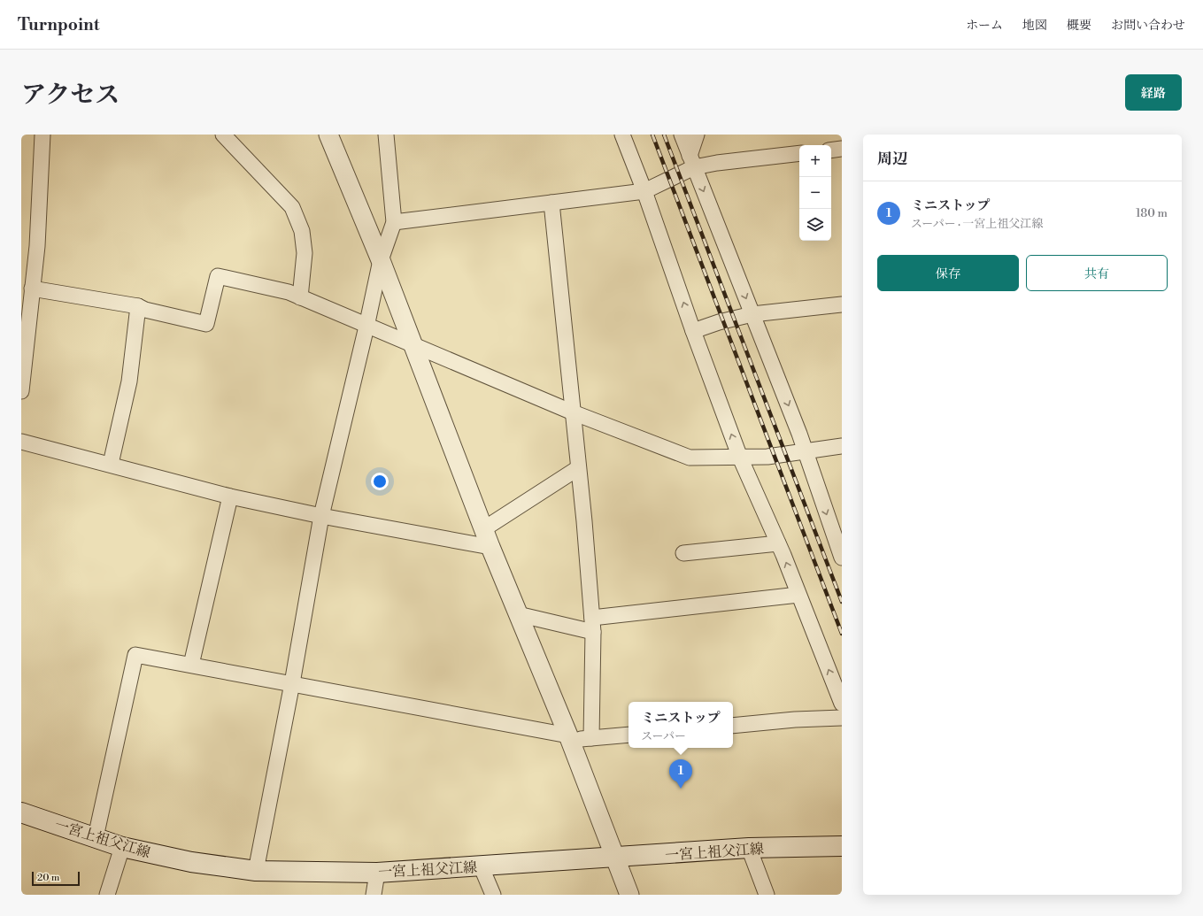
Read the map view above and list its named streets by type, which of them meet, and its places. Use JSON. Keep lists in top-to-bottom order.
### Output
{
  "streets": {
    "main road": ["一宮上祖父江線"]
  },
  "scale_bar": "20 m",
  "page": {
    "header": "Turnpoint",
    "nav": [
      "ホーム",
      "地図",
      "概要",
      "お問い合わせ"
    ],
    "title": "アクセス",
    "buttons": [
      "経路",
      ["保存", "共有"]
    ],
    "heading": "周辺",
    "map_buttons": ["+", "−"],
    "list": [
      {
        "mark": "1",
        "name": "ミニストップ",
        "note": "スーパー · 一宮上祖父江線",
        "value": "180 m"
      }
    ],
    "popup": ["ミニストップ", "スーパー"],
    "pins": "1",
    "scale": "20 m"
  }
}
